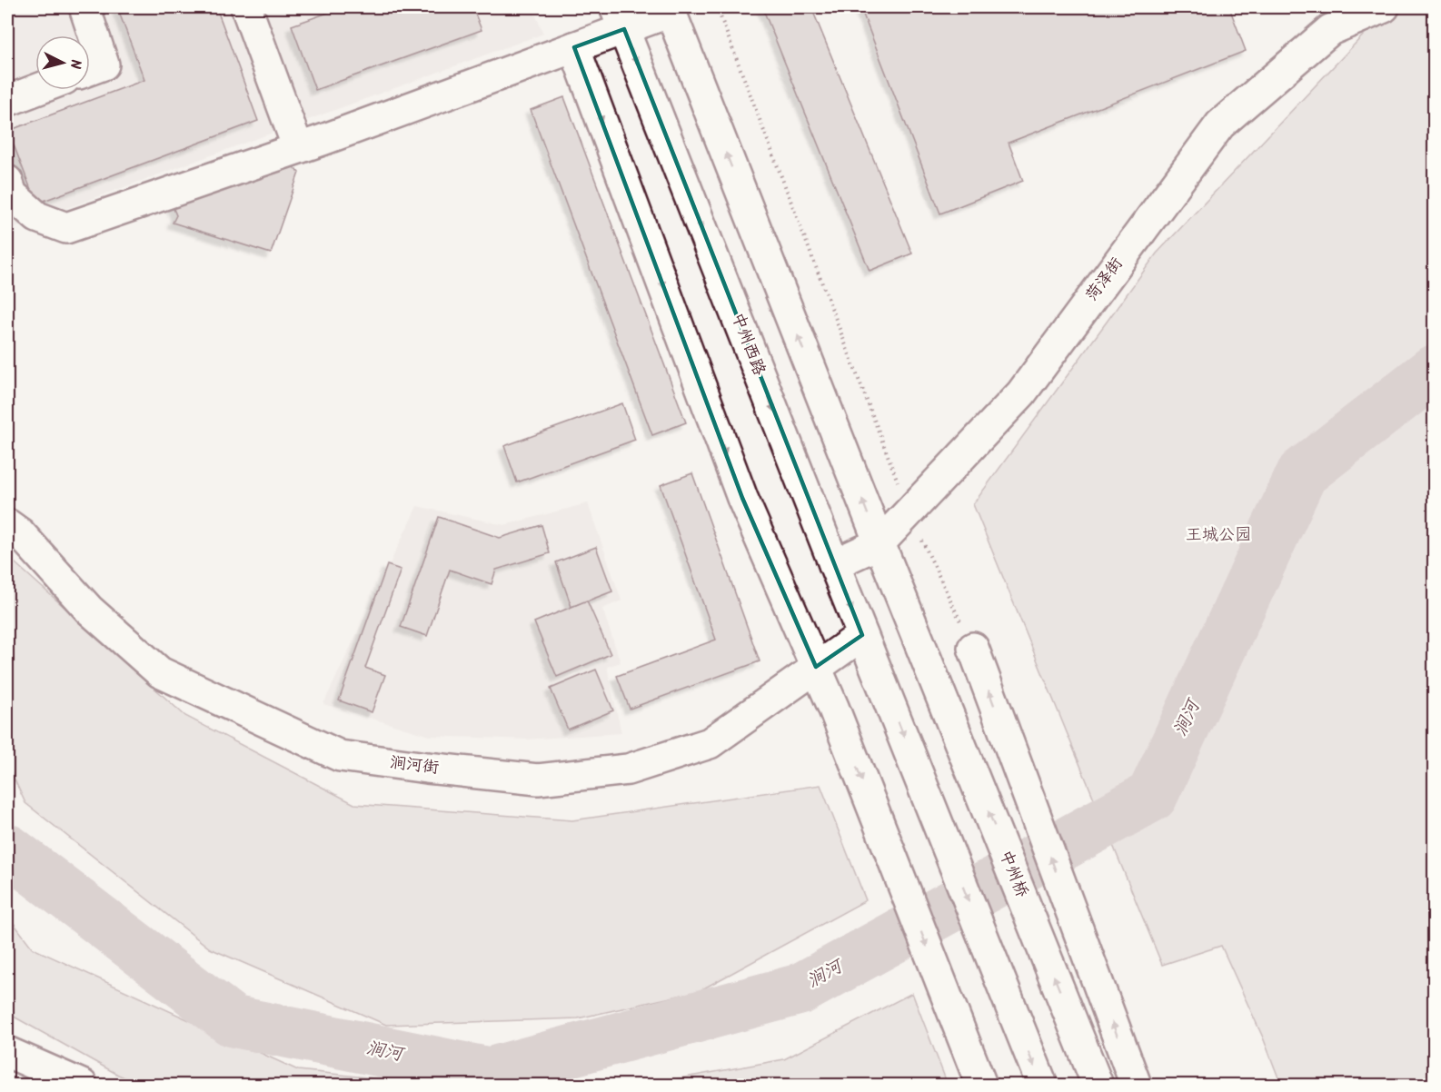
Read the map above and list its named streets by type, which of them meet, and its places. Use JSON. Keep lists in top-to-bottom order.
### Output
{
  "streets": {
    "street": [
      "菏泽街",
      "中州西路",
      "涧河街",
      "中州桥"
    ]
  },
  "crossings": [
    ["菏泽街", "中州西路"],
    ["菏泽街", "中州桥"],
    ["中州西路", "涧河街"]
  ],
  "water": ["涧河"],
  "parks": ["王城公园"],
  "north": "right"
}
